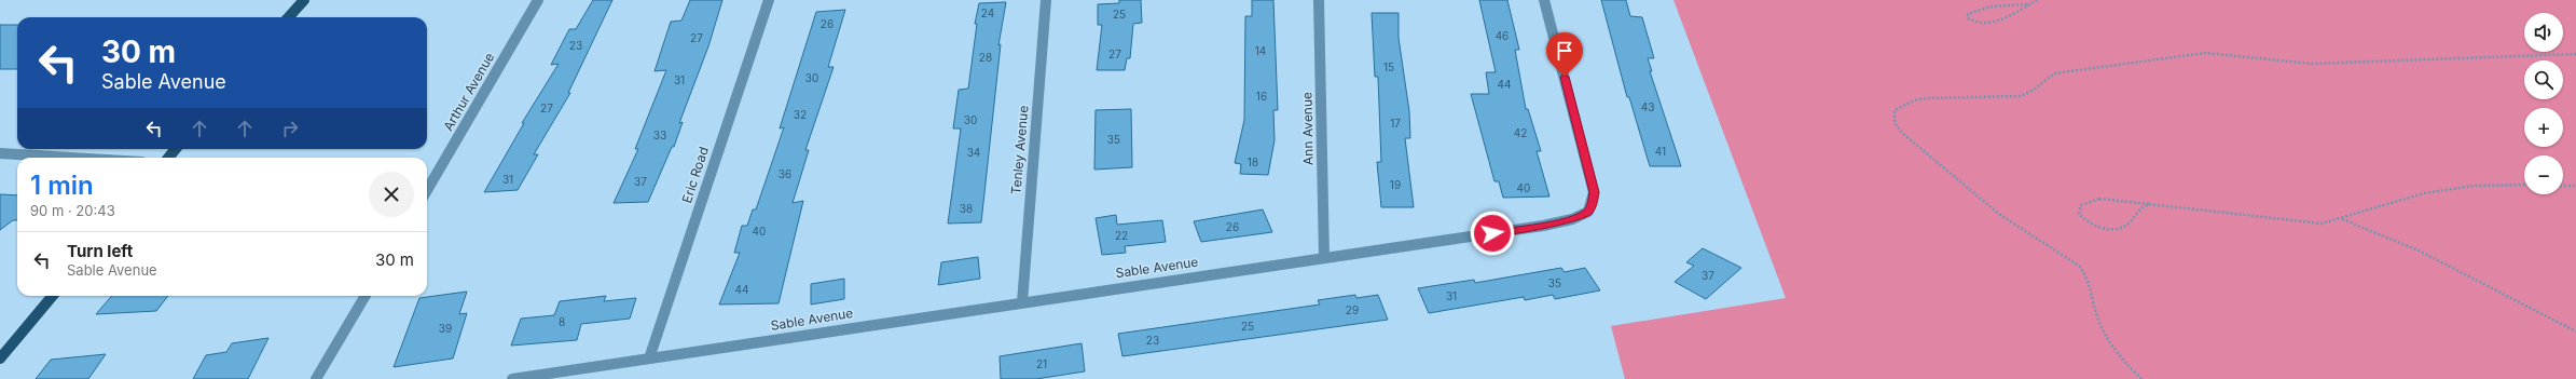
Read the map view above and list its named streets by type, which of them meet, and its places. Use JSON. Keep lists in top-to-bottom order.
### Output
{
  "streets": {
    "street": [
      "Arthur Avenue",
      "Ann Avenue",
      "Tenley Avenue",
      "Eric Road",
      "Sable Avenue"
    ]
  },
  "crossings": [
    ["Ann Avenue", "Sable Avenue"],
    ["Tenley Avenue", "Sable Avenue"],
    ["Eric Road", "Sable Avenue"]
  ],
  "house_numbers": [
    "24",
    "25",
    "26",
    "46",
    "27",
    "23",
    "14",
    "27",
    "28",
    "15",
    "30",
    "31",
    "44",
    "16",
    "43",
    "27",
    "32",
    "30",
    "17",
    "42",
    "33",
    "35",
    "41",
    "34",
    "18",
    "36",
    "31",
    "37",
    "19",
    "40",
    "38",
    "26",
    "40",
    "22",
    "37",
    "35",
    "44",
    "31",
    "29",
    "8",
    "25",
    "39",
    "23",
    "21"
  ],
  "page": {
    "map_buttons": ["+", "−"],
    "turn": ["30 m", "Sable Avenue"],
    "heading": ["1 min", "90 m · 20:43"],
    "list": [
      {
        "name": "Turn left",
        "note": "Sable Avenue",
        "value": "30 m"
      }
    ]
  }
}
